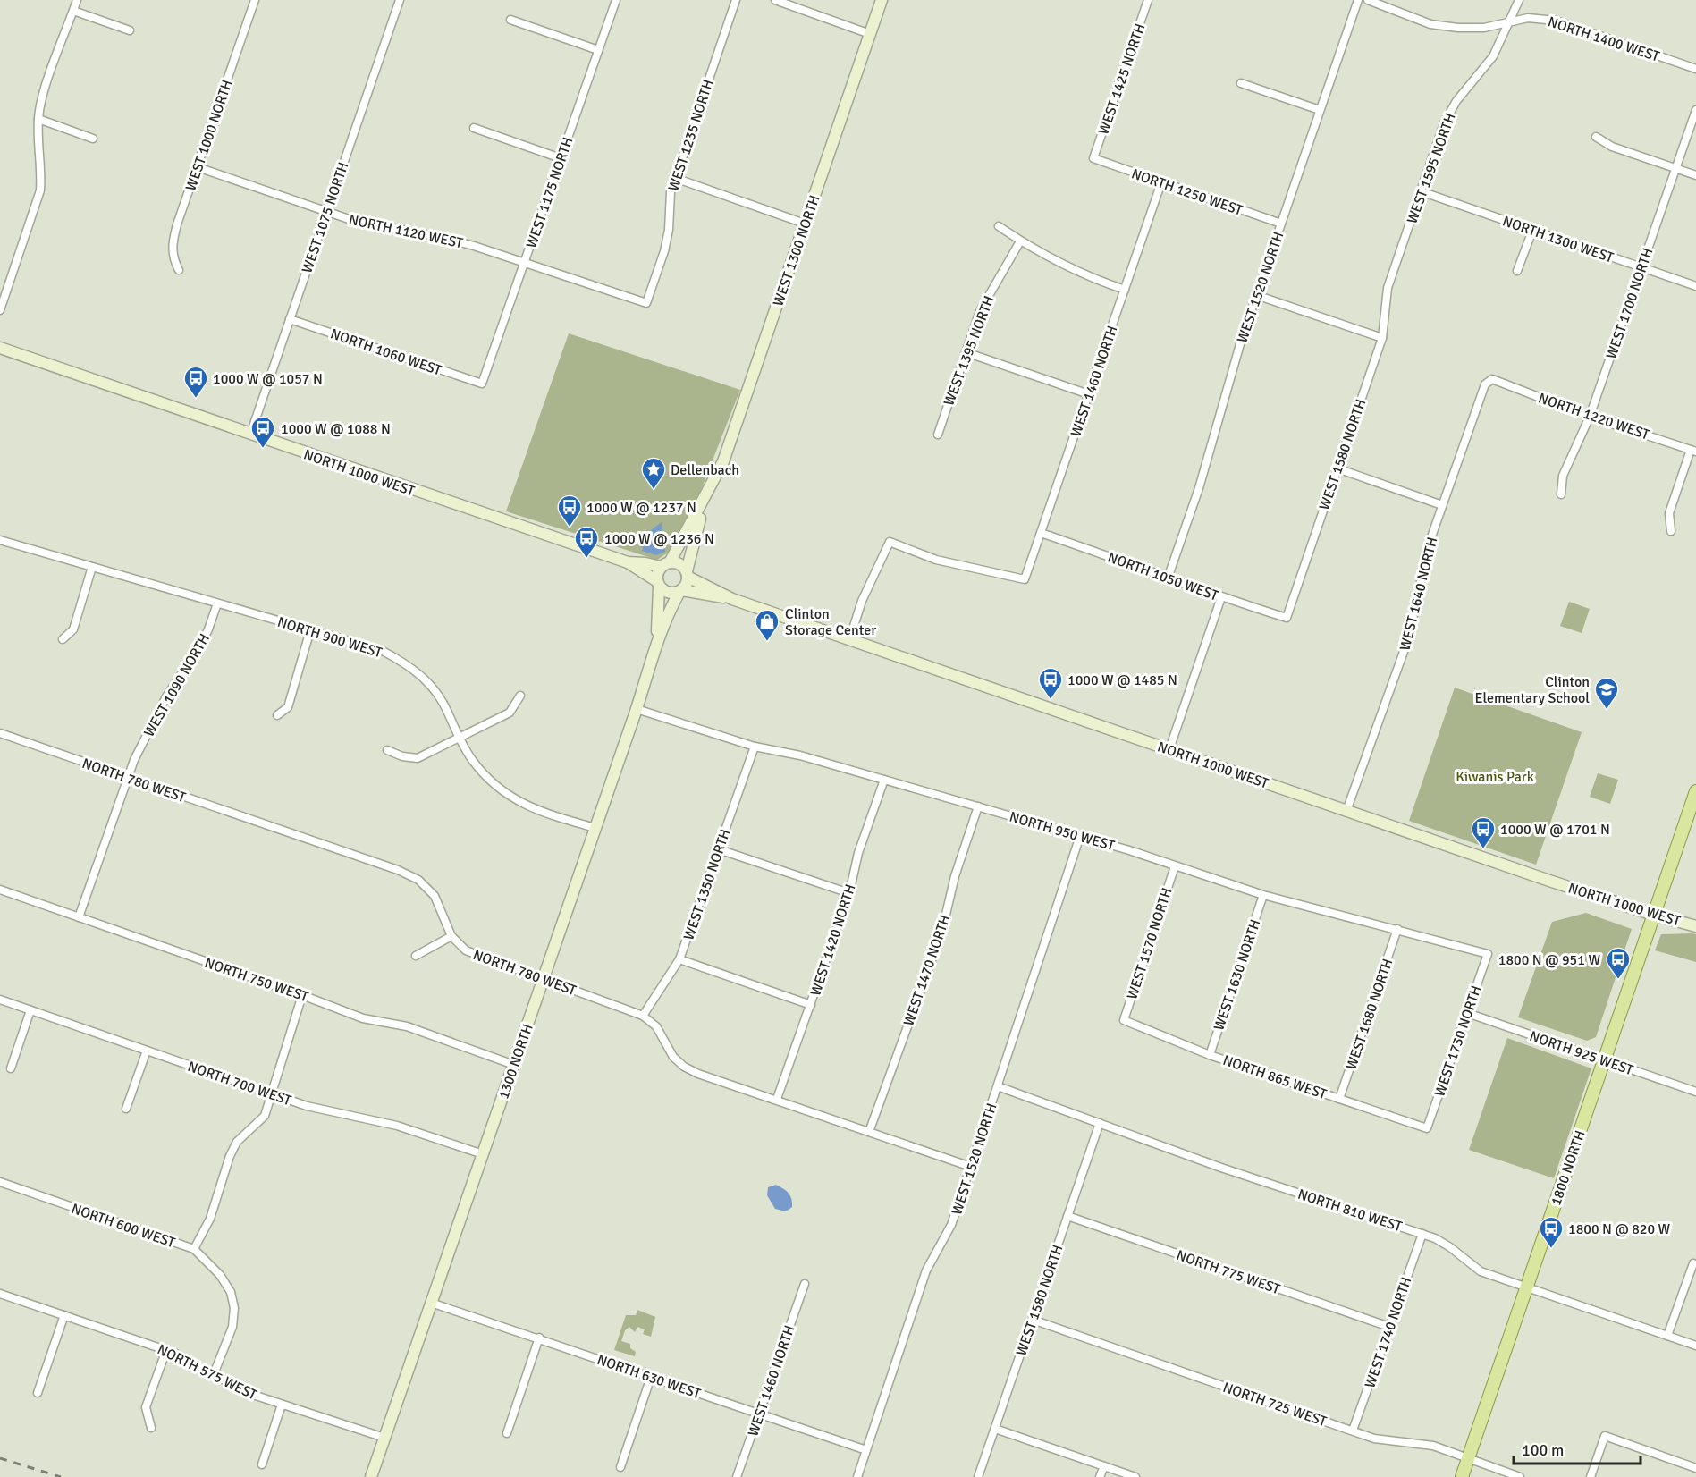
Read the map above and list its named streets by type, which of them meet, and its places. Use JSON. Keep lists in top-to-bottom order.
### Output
{
  "streets": {
    "main road": ["1800 NORTH"],
    "street": [
      "NORTH 1400 WEST",
      "WEST 1425 NORTH",
      "WEST 1000 NORTH",
      "WEST 1235 NORTH",
      "WEST 1595 NORTH",
      "NORTH 1250 WEST",
      "WEST 1175 NORTH",
      "WEST 1075 NORTH",
      "NORTH 1120 WEST",
      "NORTH 1300 WEST",
      "WEST 1300 NORTH",
      "WEST 1520 NORTH",
      "WEST 1700 NORTH",
      "WEST 1395 NORTH",
      "NORTH 1060 WEST",
      "WEST 1460 NORTH",
      "NORTH 1220 WEST",
      "WEST 1580 NORTH",
      "NORTH 1000 WEST",
      "NORTH 1050 WEST",
      "WEST 1640 NORTH",
      "NORTH 900 WEST",
      "WEST 1090 NORTH",
      "NORTH 780 WEST",
      "NORTH 950 WEST",
      "WEST 1350 NORTH",
      "WEST 1420 NORTH",
      "WEST 1570 NORTH",
      "WEST 1470 NORTH",
      "WEST 1630 NORTH",
      "NORTH 750 WEST",
      "WEST 1680 NORTH",
      "WEST 1730 NORTH",
      "NORTH 925 WEST",
      "1300 NORTH",
      "NORTH 865 WEST",
      "NORTH 700 WEST",
      "NORTH 810 WEST",
      "NORTH 600 WEST",
      "NORTH 775 WEST",
      "WEST 1740 NORTH",
      "NORTH 575 WEST",
      "NORTH 630 WEST",
      "NORTH 725 WEST"
    ]
  },
  "crossings": [
    ["NORTH 1400 WEST", "WEST 1595 NORTH"],
    ["WEST 1425 NORTH", "NORTH 1250 WEST"],
    ["WEST 1000 NORTH", "NORTH 1120 WEST"],
    ["WEST 1235 NORTH", "NORTH 1120 WEST"],
    ["WEST 1595 NORTH", "NORTH 1300 WEST"],
    ["WEST 1595 NORTH", "WEST 1580 NORTH"],
    ["NORTH 1250 WEST", "WEST 1520 NORTH"],
    ["NORTH 1250 WEST", "WEST 1460 NORTH"],
    ["WEST 1175 NORTH", "NORTH 1120 WEST"],
    ["WEST 1175 NORTH", "NORTH 1060 WEST"],
    ["WEST 1075 NORTH", "NORTH 1120 WEST"],
    ["WEST 1075 NORTH", "NORTH 1060 WEST"],
    ["WEST 1075 NORTH", "NORTH 1000 WEST"],
    ["NORTH 1300 WEST", "WEST 1700 NORTH"],
    ["WEST 1300 NORTH", "NORTH 1000 WEST"],
    ["WEST 1300 NORTH", "1300 NORTH"],
    ["WEST 1520 NORTH", "NORTH 1050 WEST"],
    ["WEST 1520 NORTH", "NORTH 780 WEST"],
    ["WEST 1520 NORTH", "NORTH 950 WEST"],
    ["WEST 1520 NORTH", "NORTH 810 WEST"],
    ["WEST 1520 NORTH", "NORTH 630 WEST"],
    ["WEST 1700 NORTH", "NORTH 1220 WEST"],
    ["WEST 1460 NORTH", "NORTH 1000 WEST"],
    ["WEST 1460 NORTH", "NORTH 1050 WEST"],
    ["WEST 1460 NORTH", "NORTH 630 WEST"],
    ["NORTH 1220 WEST", "WEST 1640 NORTH"],
    ["WEST 1580 NORTH", "NORTH 1050 WEST"],
    ["WEST 1580 NORTH", "NORTH 810 WEST"],
    ["WEST 1580 NORTH", "NORTH 775 WEST"],
    ["WEST 1580 NORTH", "NORTH 725 WEST"],
    ["NORTH 1000 WEST", "WEST 1640 NORTH"],
    ["NORTH 1000 WEST", "1300 NORTH"],
    ["NORTH 1000 WEST", "1800 NORTH"],
    ["NORTH 900 WEST", "WEST 1090 NORTH"],
    ["NORTH 900 WEST", "1300 NORTH"],
    ["WEST 1090 NORTH", "NORTH 780 WEST"],
    ["WEST 1090 NORTH", "NORTH 750 WEST"],
    ["NORTH 780 WEST", "WEST 1350 NORTH"],
    ["NORTH 780 WEST", "WEST 1420 NORTH"],
    ["NORTH 780 WEST", "WEST 1470 NORTH"],
    ["NORTH 780 WEST", "1300 NORTH"],
    ["NORTH 950 WEST", "WEST 1350 NORTH"],
    ["NORTH 950 WEST", "WEST 1420 NORTH"],
    ["NORTH 950 WEST", "WEST 1570 NORTH"],
    ["NORTH 950 WEST", "WEST 1470 NORTH"],
    ["NORTH 950 WEST", "WEST 1630 NORTH"],
    ["NORTH 950 WEST", "WEST 1680 NORTH"],
    ["NORTH 950 WEST", "WEST 1730 NORTH"],
    ["NORTH 950 WEST", "1300 NORTH"],
    ["WEST 1570 NORTH", "NORTH 865 WEST"],
    ["WEST 1630 NORTH", "NORTH 865 WEST"],
    ["NORTH 750 WEST", "1300 NORTH"],
    ["WEST 1680 NORTH", "NORTH 865 WEST"],
    ["WEST 1730 NORTH", "NORTH 925 WEST"],
    ["WEST 1730 NORTH", "NORTH 865 WEST"],
    ["NORTH 925 WEST", "1800 NORTH"],
    ["1300 NORTH", "NORTH 700 WEST"],
    ["1300 NORTH", "NORTH 575 WEST"],
    ["1300 NORTH", "NORTH 630 WEST"],
    ["1800 NORTH", "NORTH 810 WEST"],
    ["1800 NORTH", "NORTH 725 WEST"],
    ["NORTH 810 WEST", "WEST 1740 NORTH"],
    ["NORTH 600 WEST", "NORTH 575 WEST"],
    ["NORTH 775 WEST", "WEST 1740 NORTH"],
    ["WEST 1740 NORTH", "NORTH 725 WEST"]
  ],
  "parks": ["Kiwanis Park"],
  "places": {
    "bus stop": [
      "1000 W @ 1057 N",
      "1000 W @ 1088 N",
      "1000 W @ 1237 N",
      "1000 W @ 1236 N",
      "1000 W @ 1485 N",
      "1000 W @ 1701 N",
      "1800 N @ 951 W",
      "1800 N @ 820 W"
    ],
    "place": ["Dellenbach"],
    "shop": ["Clinton Storage Center"],
    "school or university": ["Clinton Elementary School"]
  },
  "scale_bar": "100 m"
}
